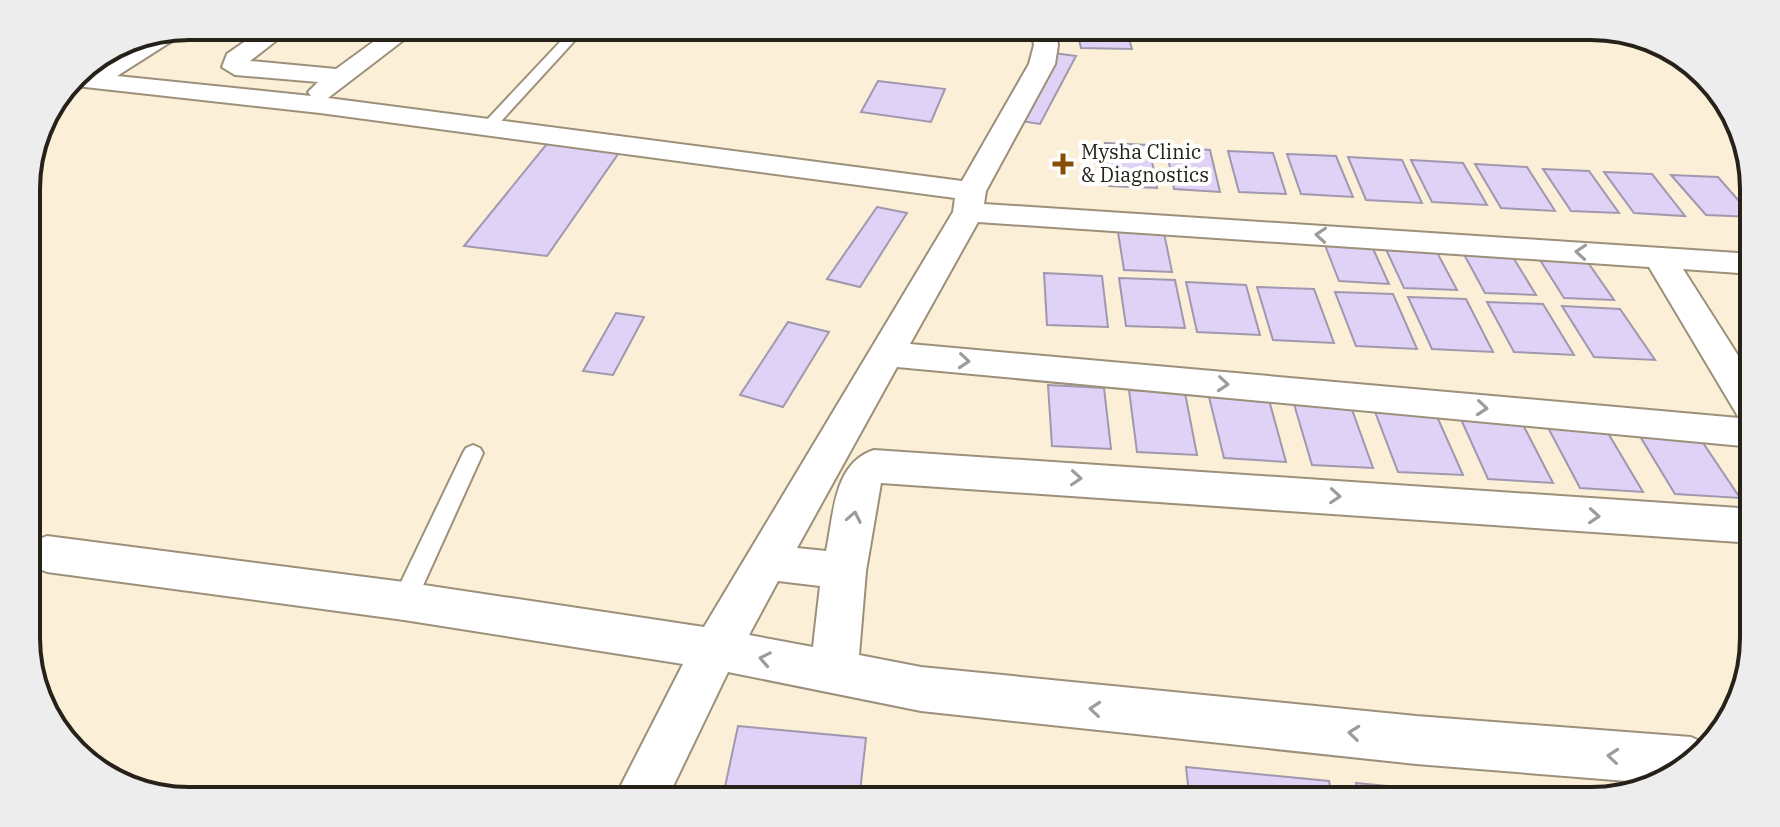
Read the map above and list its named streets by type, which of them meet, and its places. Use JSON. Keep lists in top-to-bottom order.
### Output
{
  "places": {
    "health": ["Mysha Clinic & Diagnostics"]
  }
}
